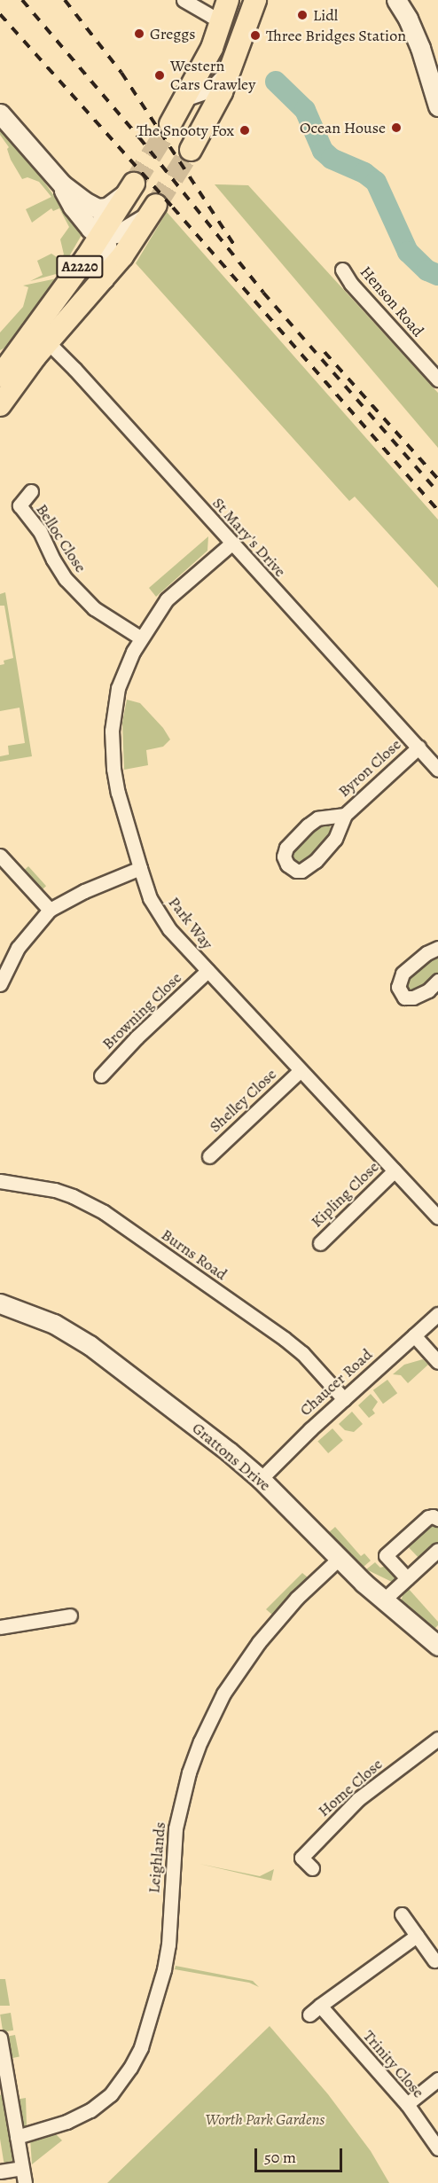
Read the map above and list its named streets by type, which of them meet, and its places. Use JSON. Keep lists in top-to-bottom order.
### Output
{
  "streets": {
    "main road": ["A2220"],
    "street": [
      "Henson Road",
      "St Mary's Drive",
      "Belloc Close",
      "Byron Close",
      "Park Way",
      "Browning Close",
      "Shelley Close",
      "Kipling Close",
      "Burns Road",
      "Chaucer Road",
      "Grattons Drive",
      "Home Close",
      "Leighlands",
      "Trinity Close"
    ]
  },
  "crossings": [
    ["A2220", "St Mary's Drive"],
    ["St Mary's Drive", "Byron Close"],
    ["St Mary's Drive", "Park Way"],
    ["Belloc Close", "Park Way"],
    ["Park Way", "Browning Close"],
    ["Park Way", "Shelley Close"],
    ["Park Way", "Kipling Close"],
    ["Burns Road", "Chaucer Road"],
    ["Chaucer Road", "Grattons Drive"],
    ["Grattons Drive", "Leighlands"]
  ],
  "parks": ["Worth Park Gardens"],
  "places": [
    "Lidl",
    "Greggs",
    "Three Bridges Station",
    "Western Cars Crawley",
    "Ocean House",
    "The Snooty Fox"
  ],
  "scale_bar": "50 m"
}
